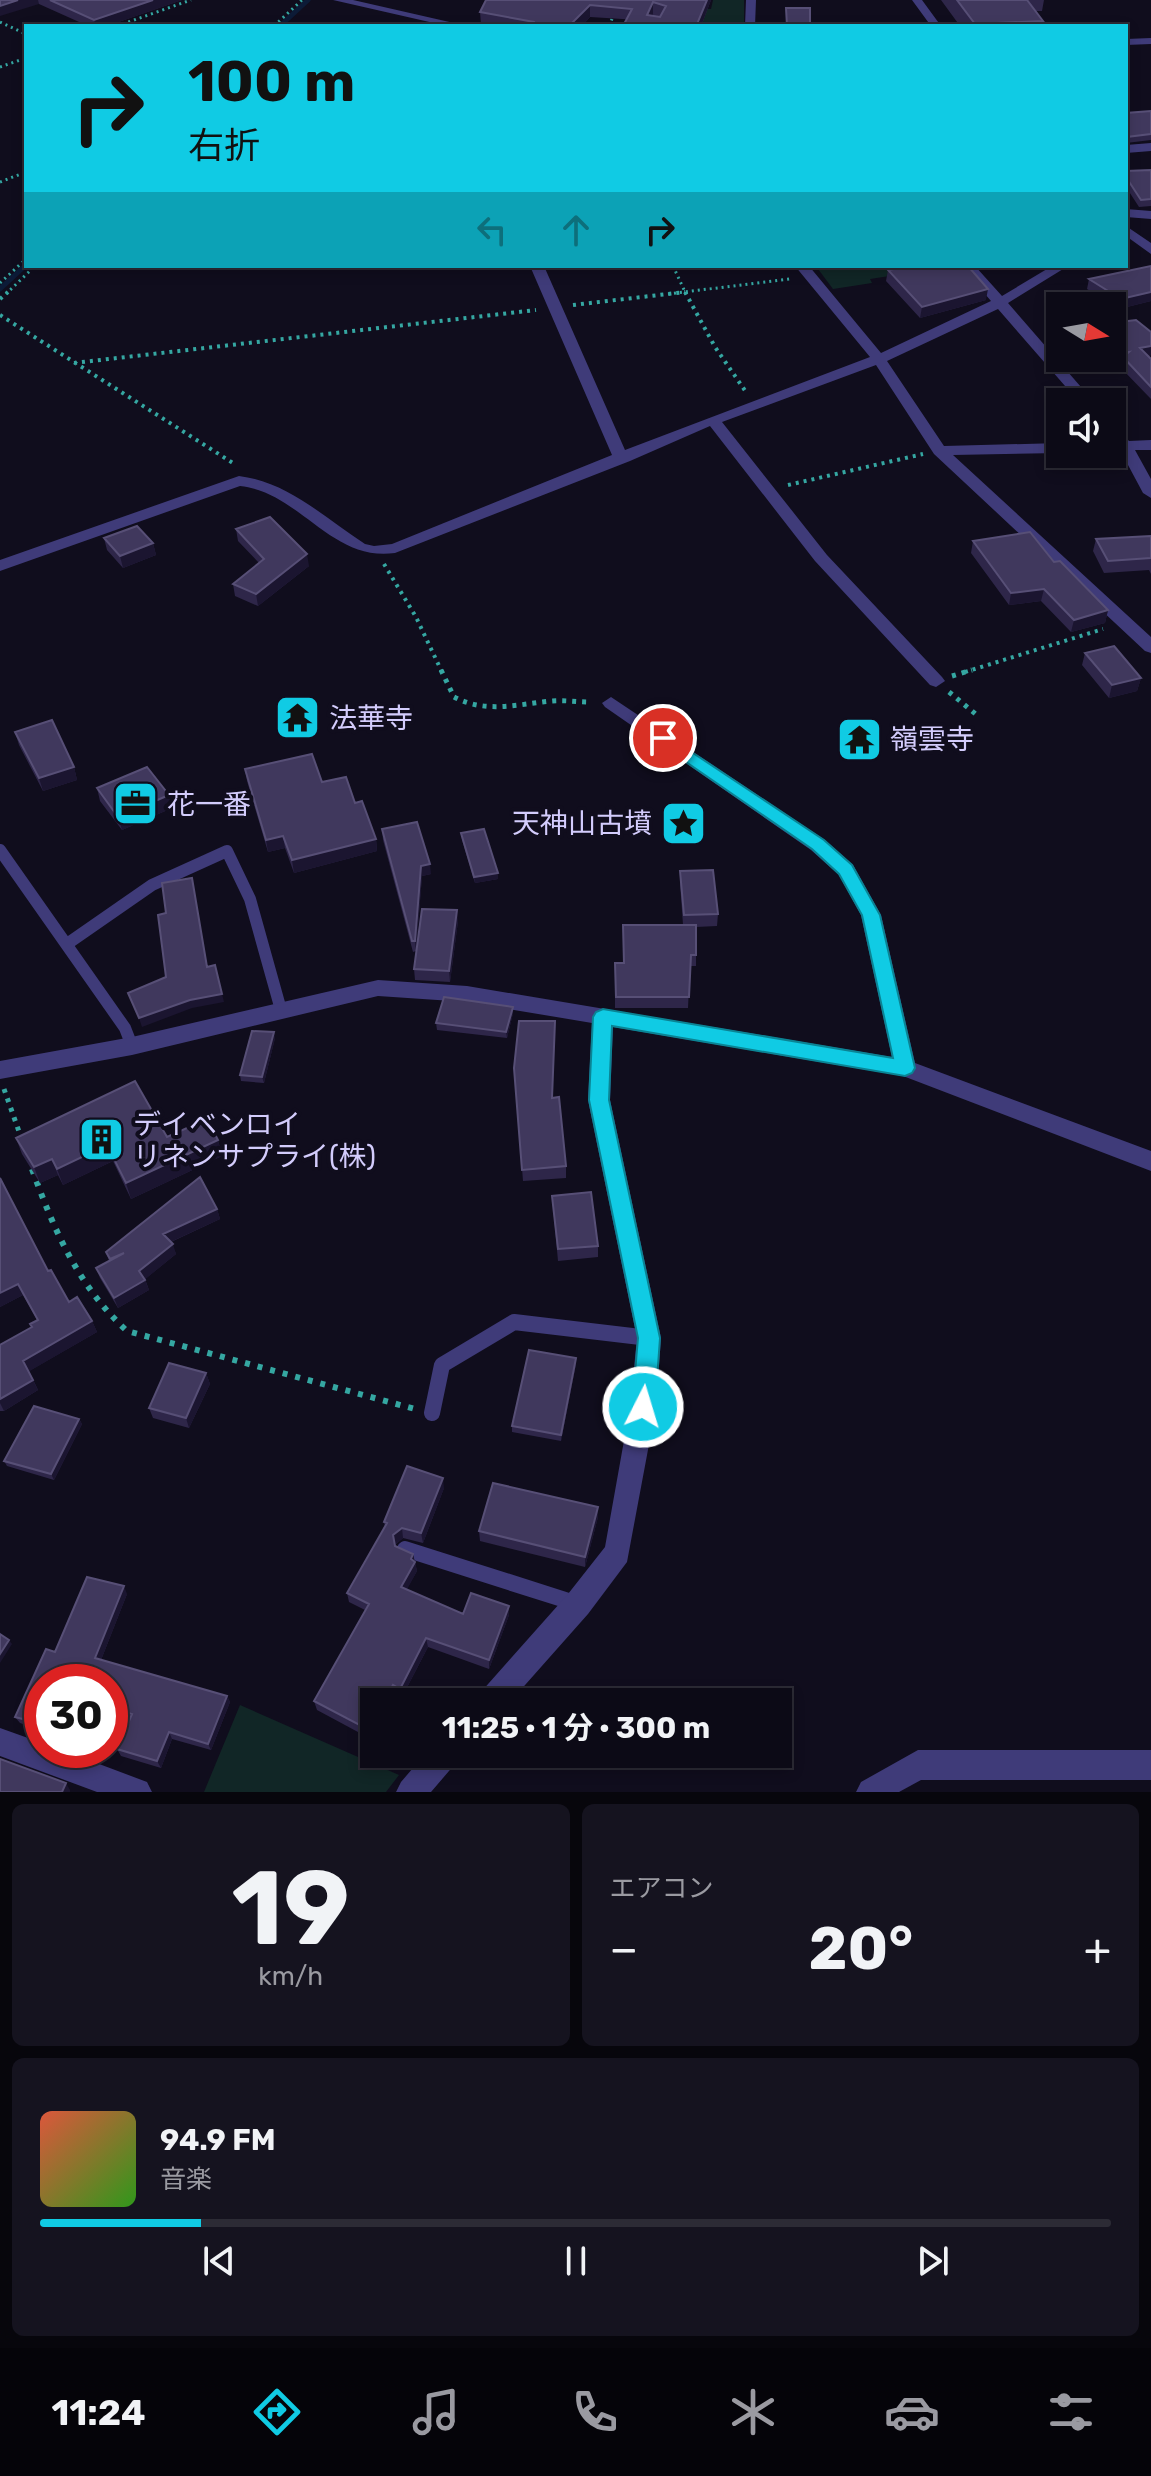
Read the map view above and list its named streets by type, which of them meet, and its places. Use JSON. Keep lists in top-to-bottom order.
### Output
{
  "places": {
    "temple": ["法華寺", "嶺雲寺"],
    "office": ["花一番"],
    "place": ["天神山古墳"],
    "building": ["デイベンロイ リネンサプライ(株)"]
  },
  "north": "right",
  "page": {
    "turn": ["100 m", "右折"],
    "limit": "30",
    "trip": "11:25 · 1 分 · 300 m",
    "tile": [
      ["19", "km/h"],
      "エアコン"
    ],
    "heat": ["−", "20°", "+"],
    "song": ["94.9 FM", "音楽"],
    "tabs": "11:24"
  }
}
